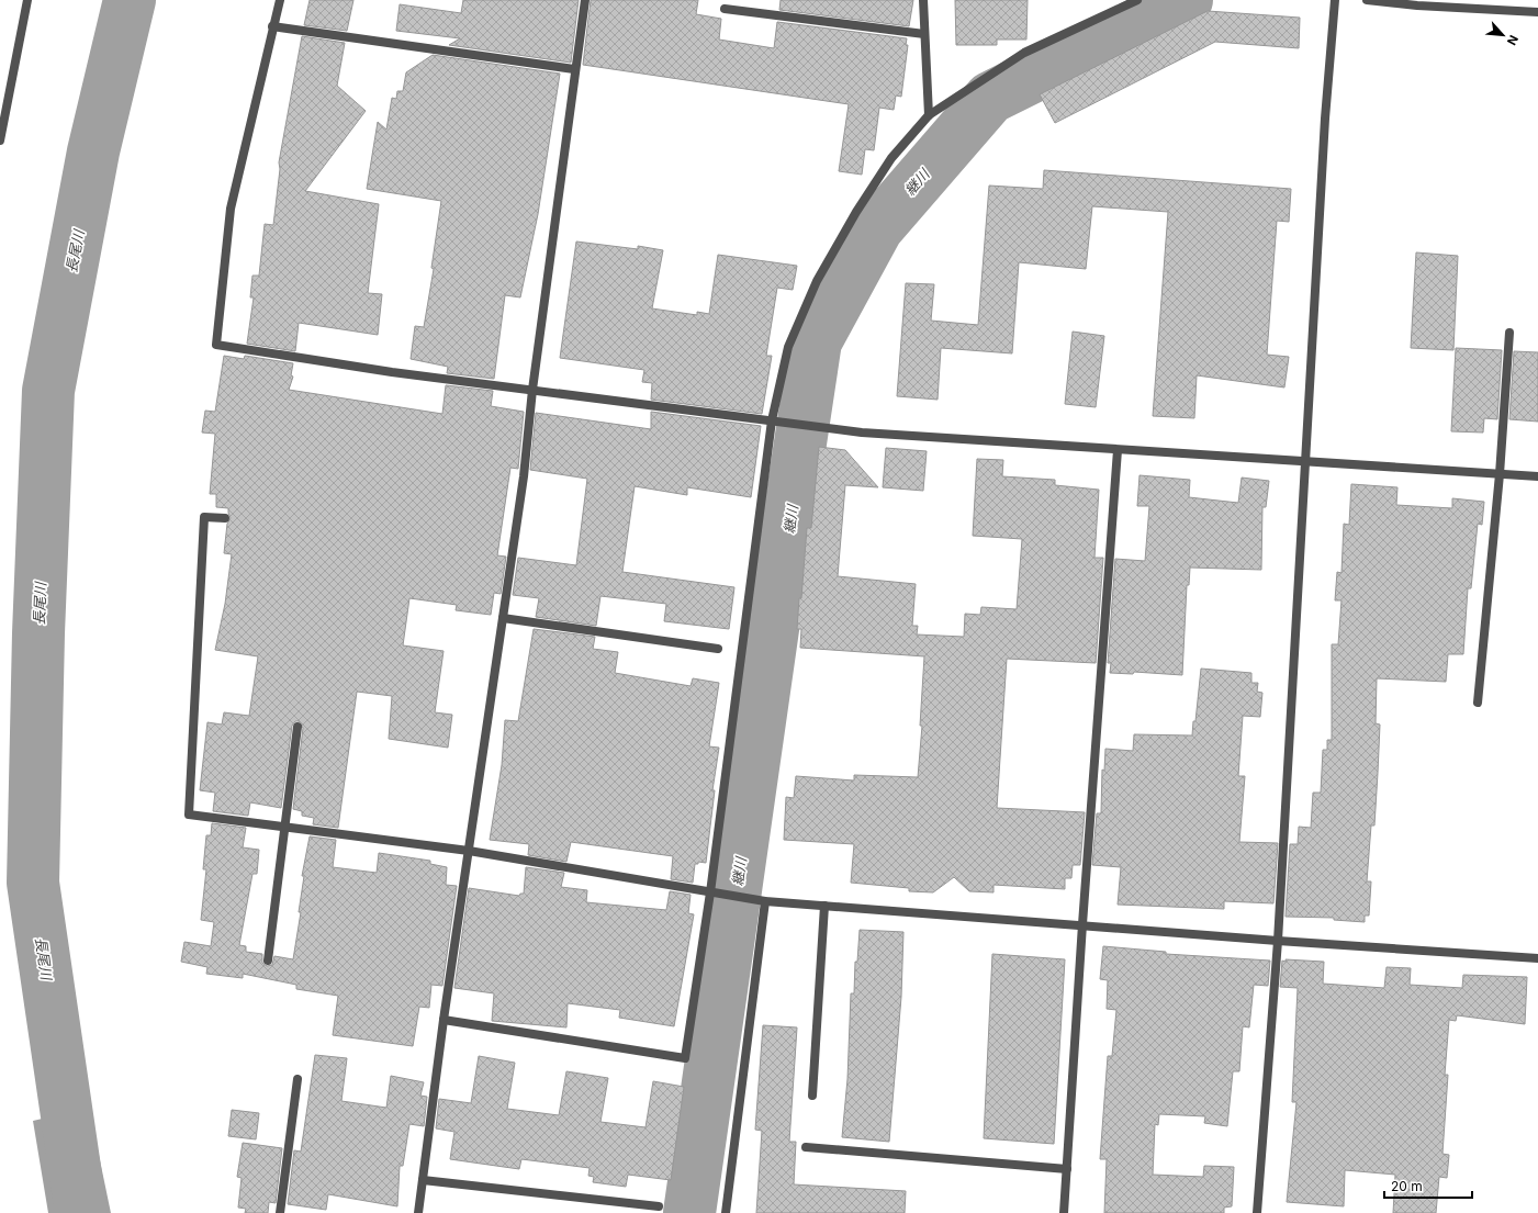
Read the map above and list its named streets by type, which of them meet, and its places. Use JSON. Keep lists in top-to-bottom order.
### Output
{
  "water": ["継川", "長尾川"],
  "scale_bar": "20 m",
  "north": "bottom right"
}
